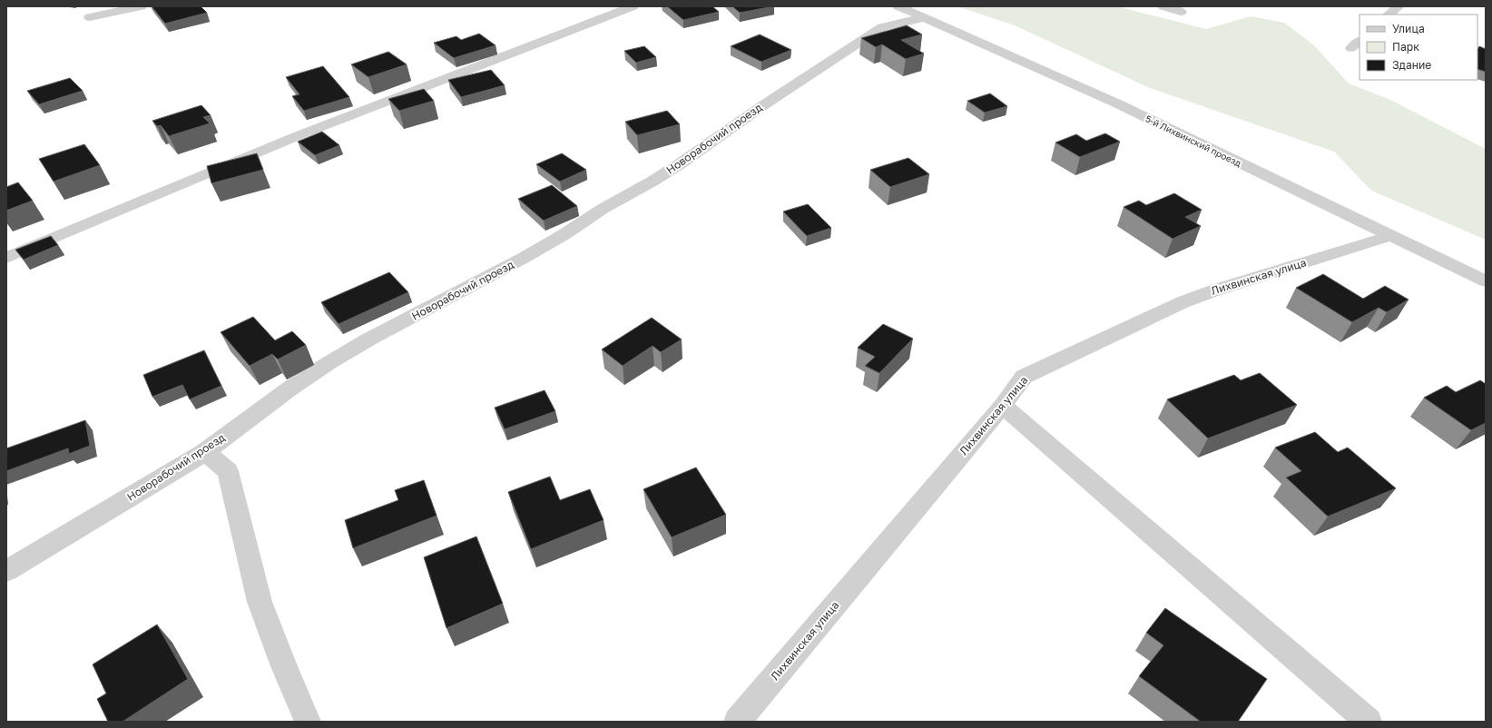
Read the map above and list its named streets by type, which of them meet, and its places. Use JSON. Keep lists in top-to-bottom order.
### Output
{
  "streets": {
    "street": ["Новорабочий проезд", "5-й Лихвинский проезд", "Лихвинская улица"]
  },
  "crossings": [
    ["Новорабочий проезд", "5-й Лихвинский проезд"],
    ["5-й Лихвинский проезд", "Лихвинская улица"]
  ],
  "legend": ["Улица", "Парк", "Здание"]
}
